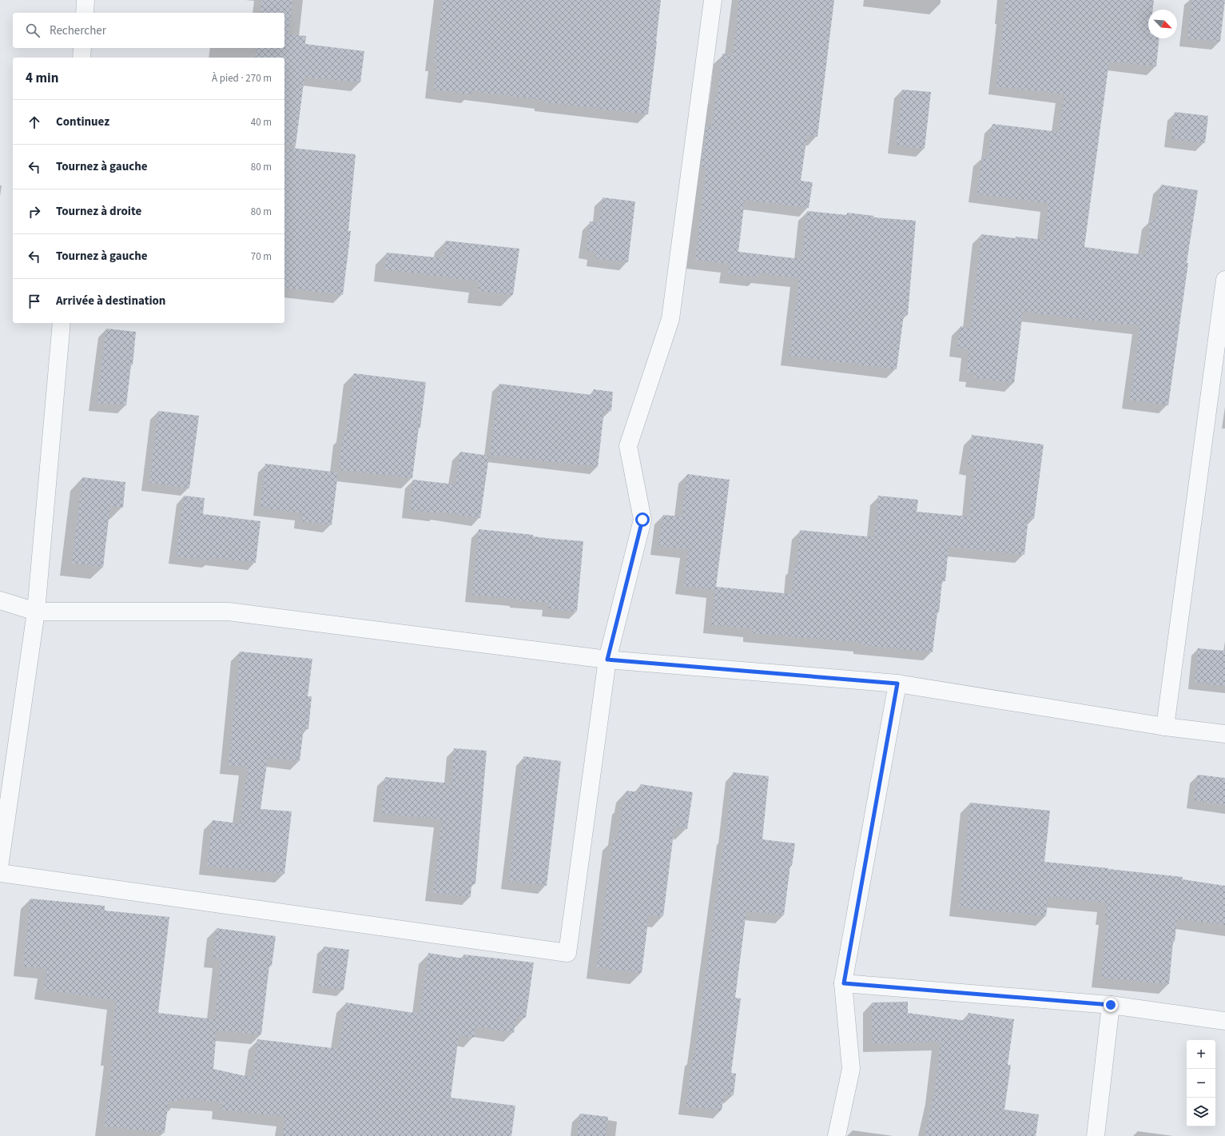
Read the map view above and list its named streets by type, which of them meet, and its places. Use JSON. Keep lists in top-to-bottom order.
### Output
{
  "north": "bottom right",
  "page": {
    "search": "Rechercher",
    "heading": ["4 min", "À pied · 270 m"],
    "list": [
      ["Continuez", "40 m"],
      ["Tournez à gauche", "80 m"],
      ["Tournez à droite", "80 m"],
      ["Tournez à gauche", "70 m"],
      "Arrivée à destination"
    ],
    "map_buttons": ["+", "−"]
  }
}
